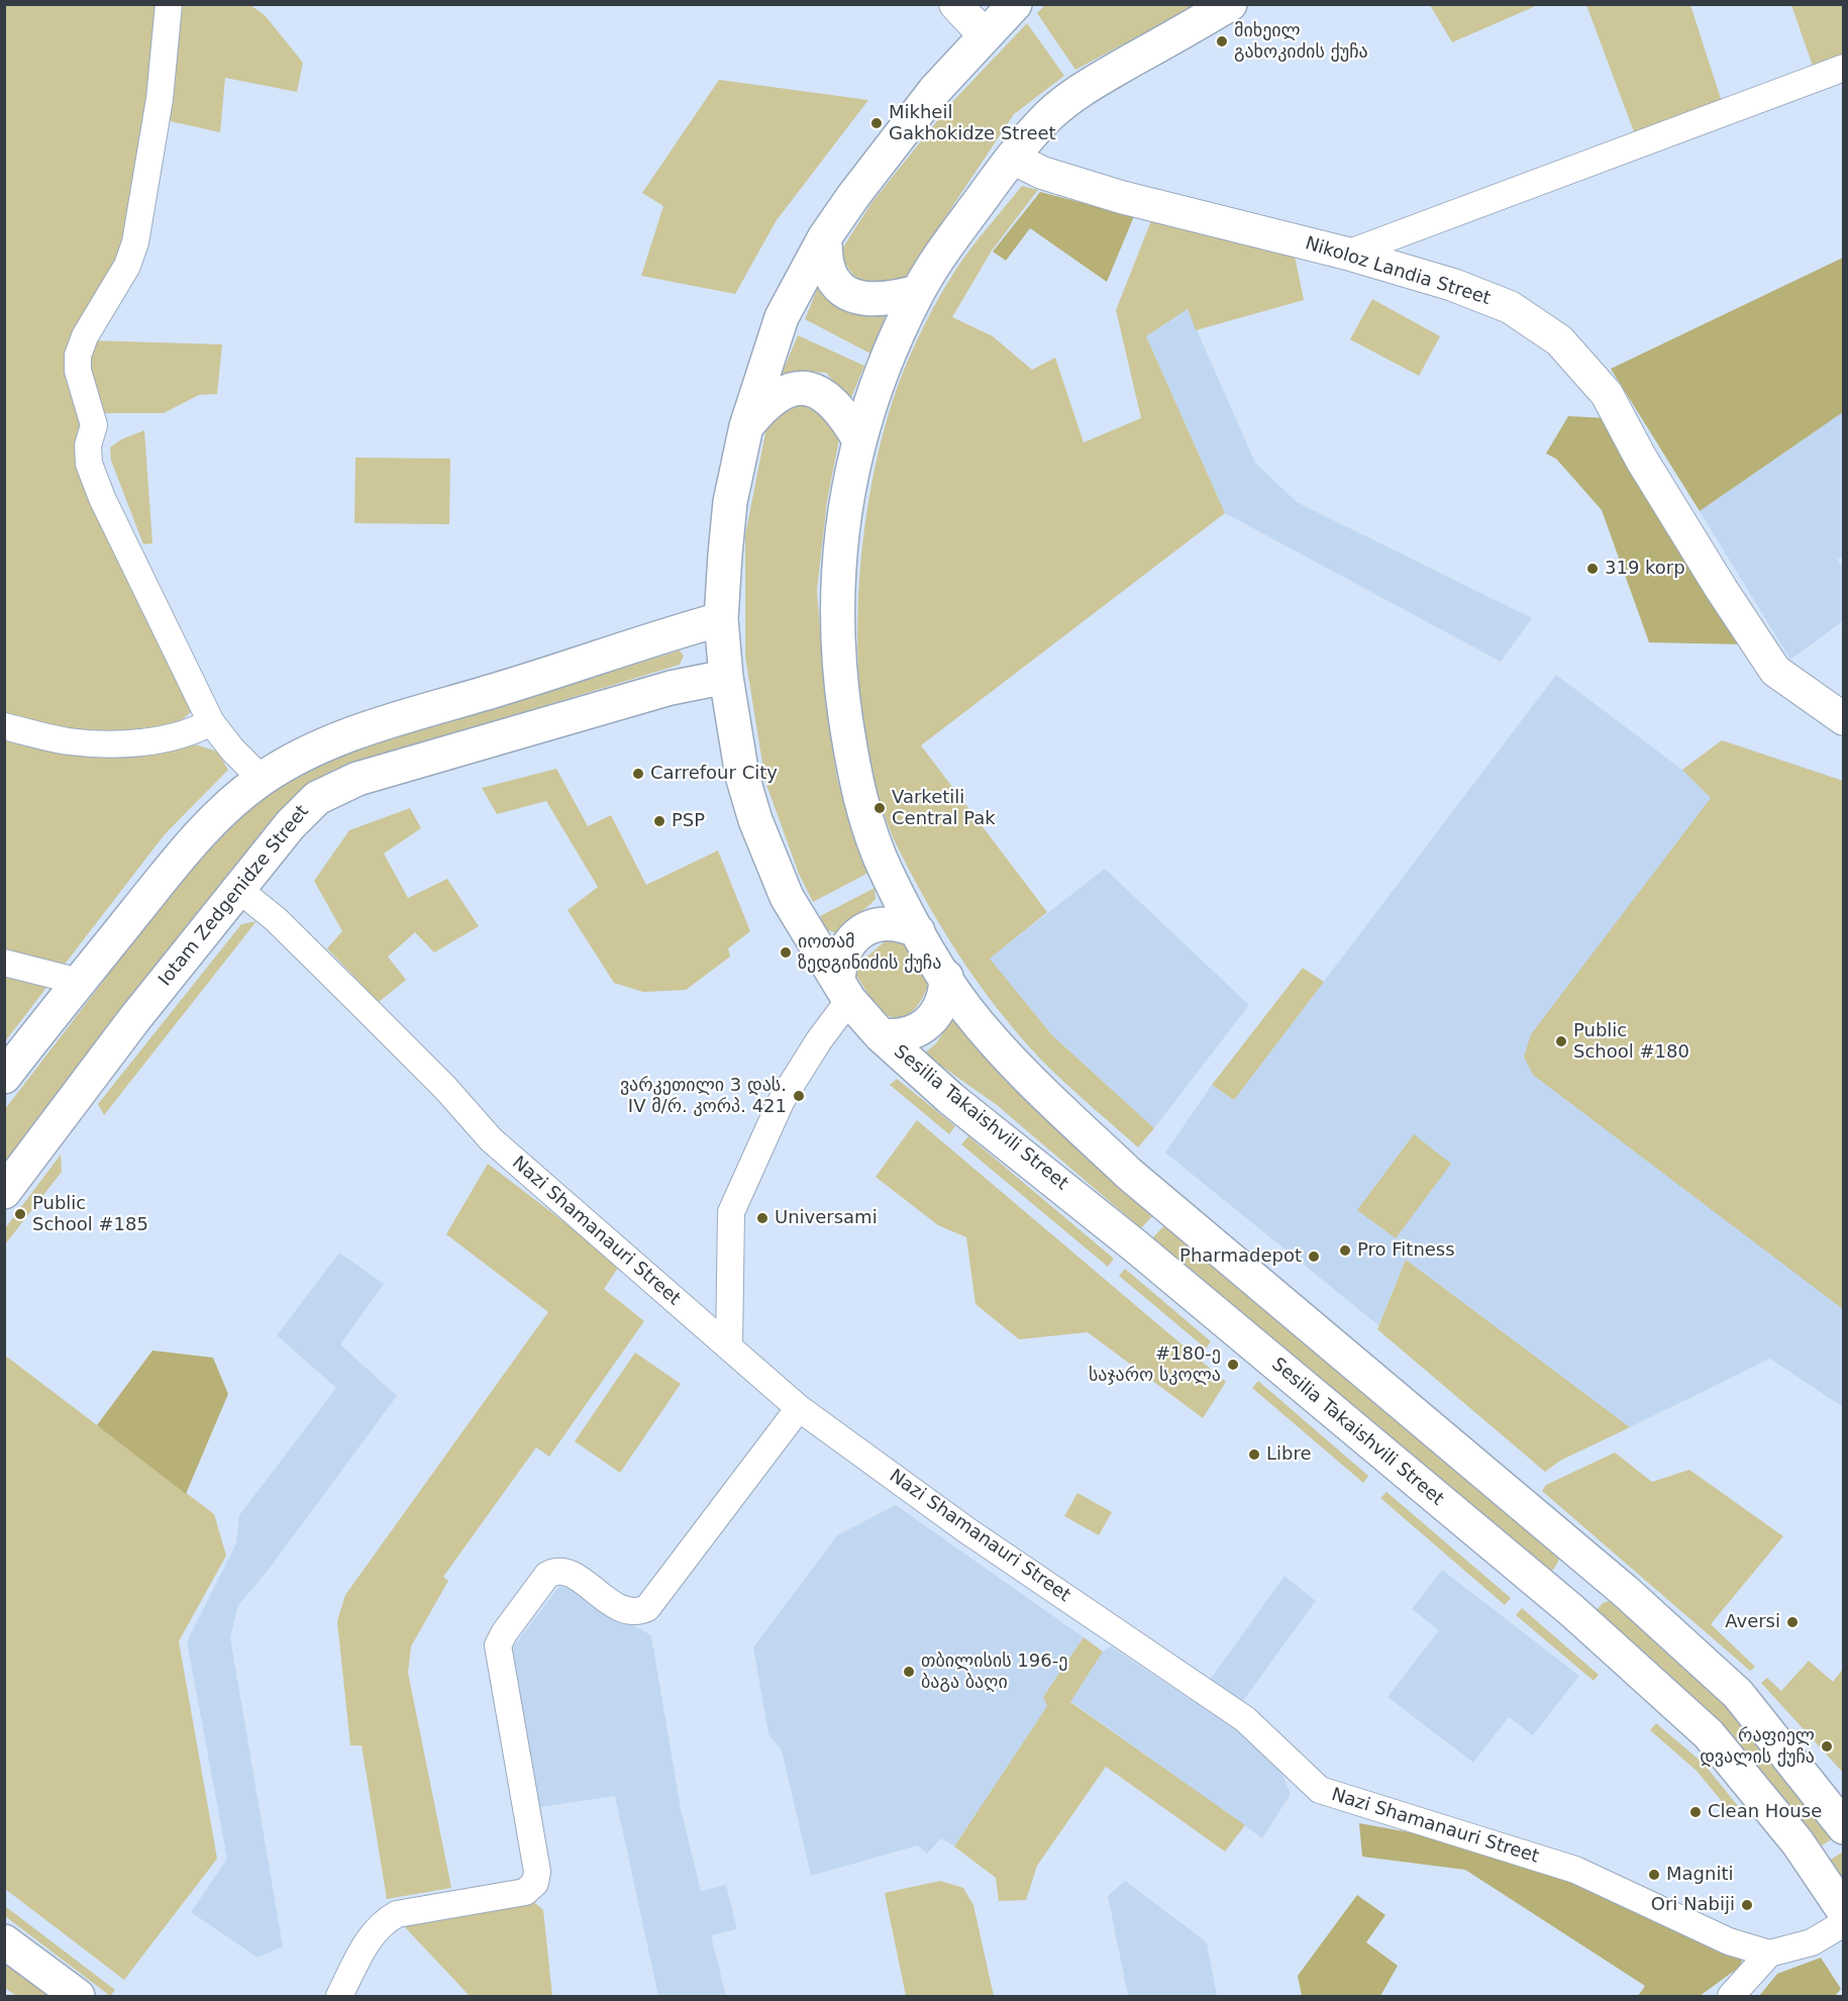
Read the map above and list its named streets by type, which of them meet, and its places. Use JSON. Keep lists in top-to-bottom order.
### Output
{
  "streets": {
    "main road": ["Iotam Zedgenidze Street", "Sesilia Takaishvili Street"],
    "street": ["Nikoloz Landia Street", "Nazi Shamanauri Street"]
  },
  "crossings": [
    ["Iotam Zedgenidze Street", "Sesilia Takaishvili Street"],
    ["Iotam Zedgenidze Street", "Nazi Shamanauri Street"]
  ],
  "places": [
    "მიხეილ გახოკიძის ქუჩა",
    "Mikheil Gakhokidze Street",
    "319 korp",
    "Carrefour City",
    "Varketili Central Pak",
    "PSP",
    "იოთამ ზედგინიძის ქუჩა",
    "Public School #180",
    "ვარკეთილი 3 დას. IV მ/რ. კორპ. 421",
    "Public School #185",
    "Universami",
    "Pro Fitness",
    "Pharmadepot",
    "#180-ე საჯარო სკოლა",
    "Libre",
    "Aversi",
    "თბილისის 196-ე ბაგა ბაღი",
    "რაფიელ დვალის ქუჩა",
    "Clean House",
    "Magniti",
    "Ori Nabiji"
  ]
}
